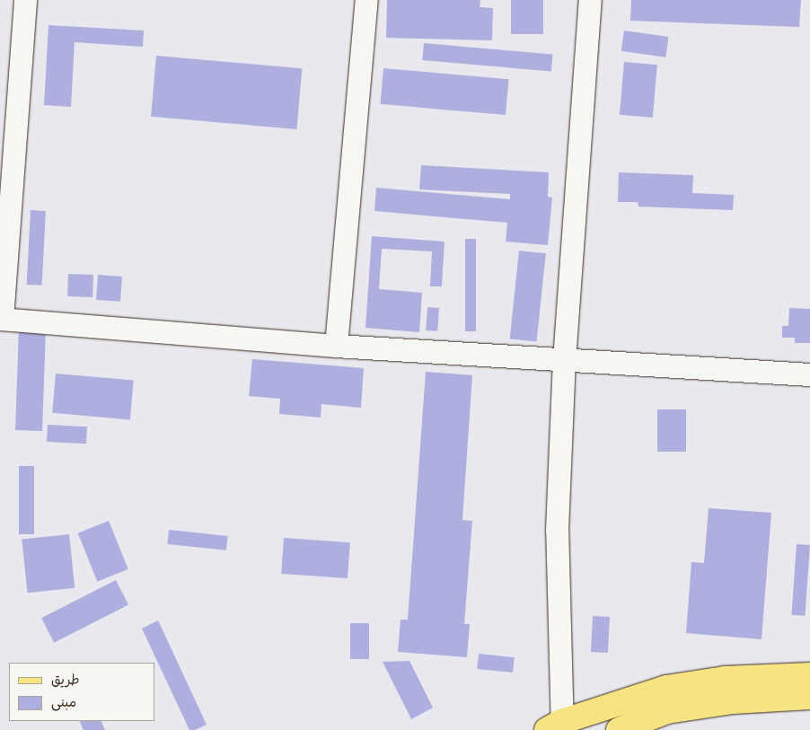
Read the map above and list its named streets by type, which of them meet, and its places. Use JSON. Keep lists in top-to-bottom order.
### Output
{
  "legend": ["طريق", "مبنى"]
}
